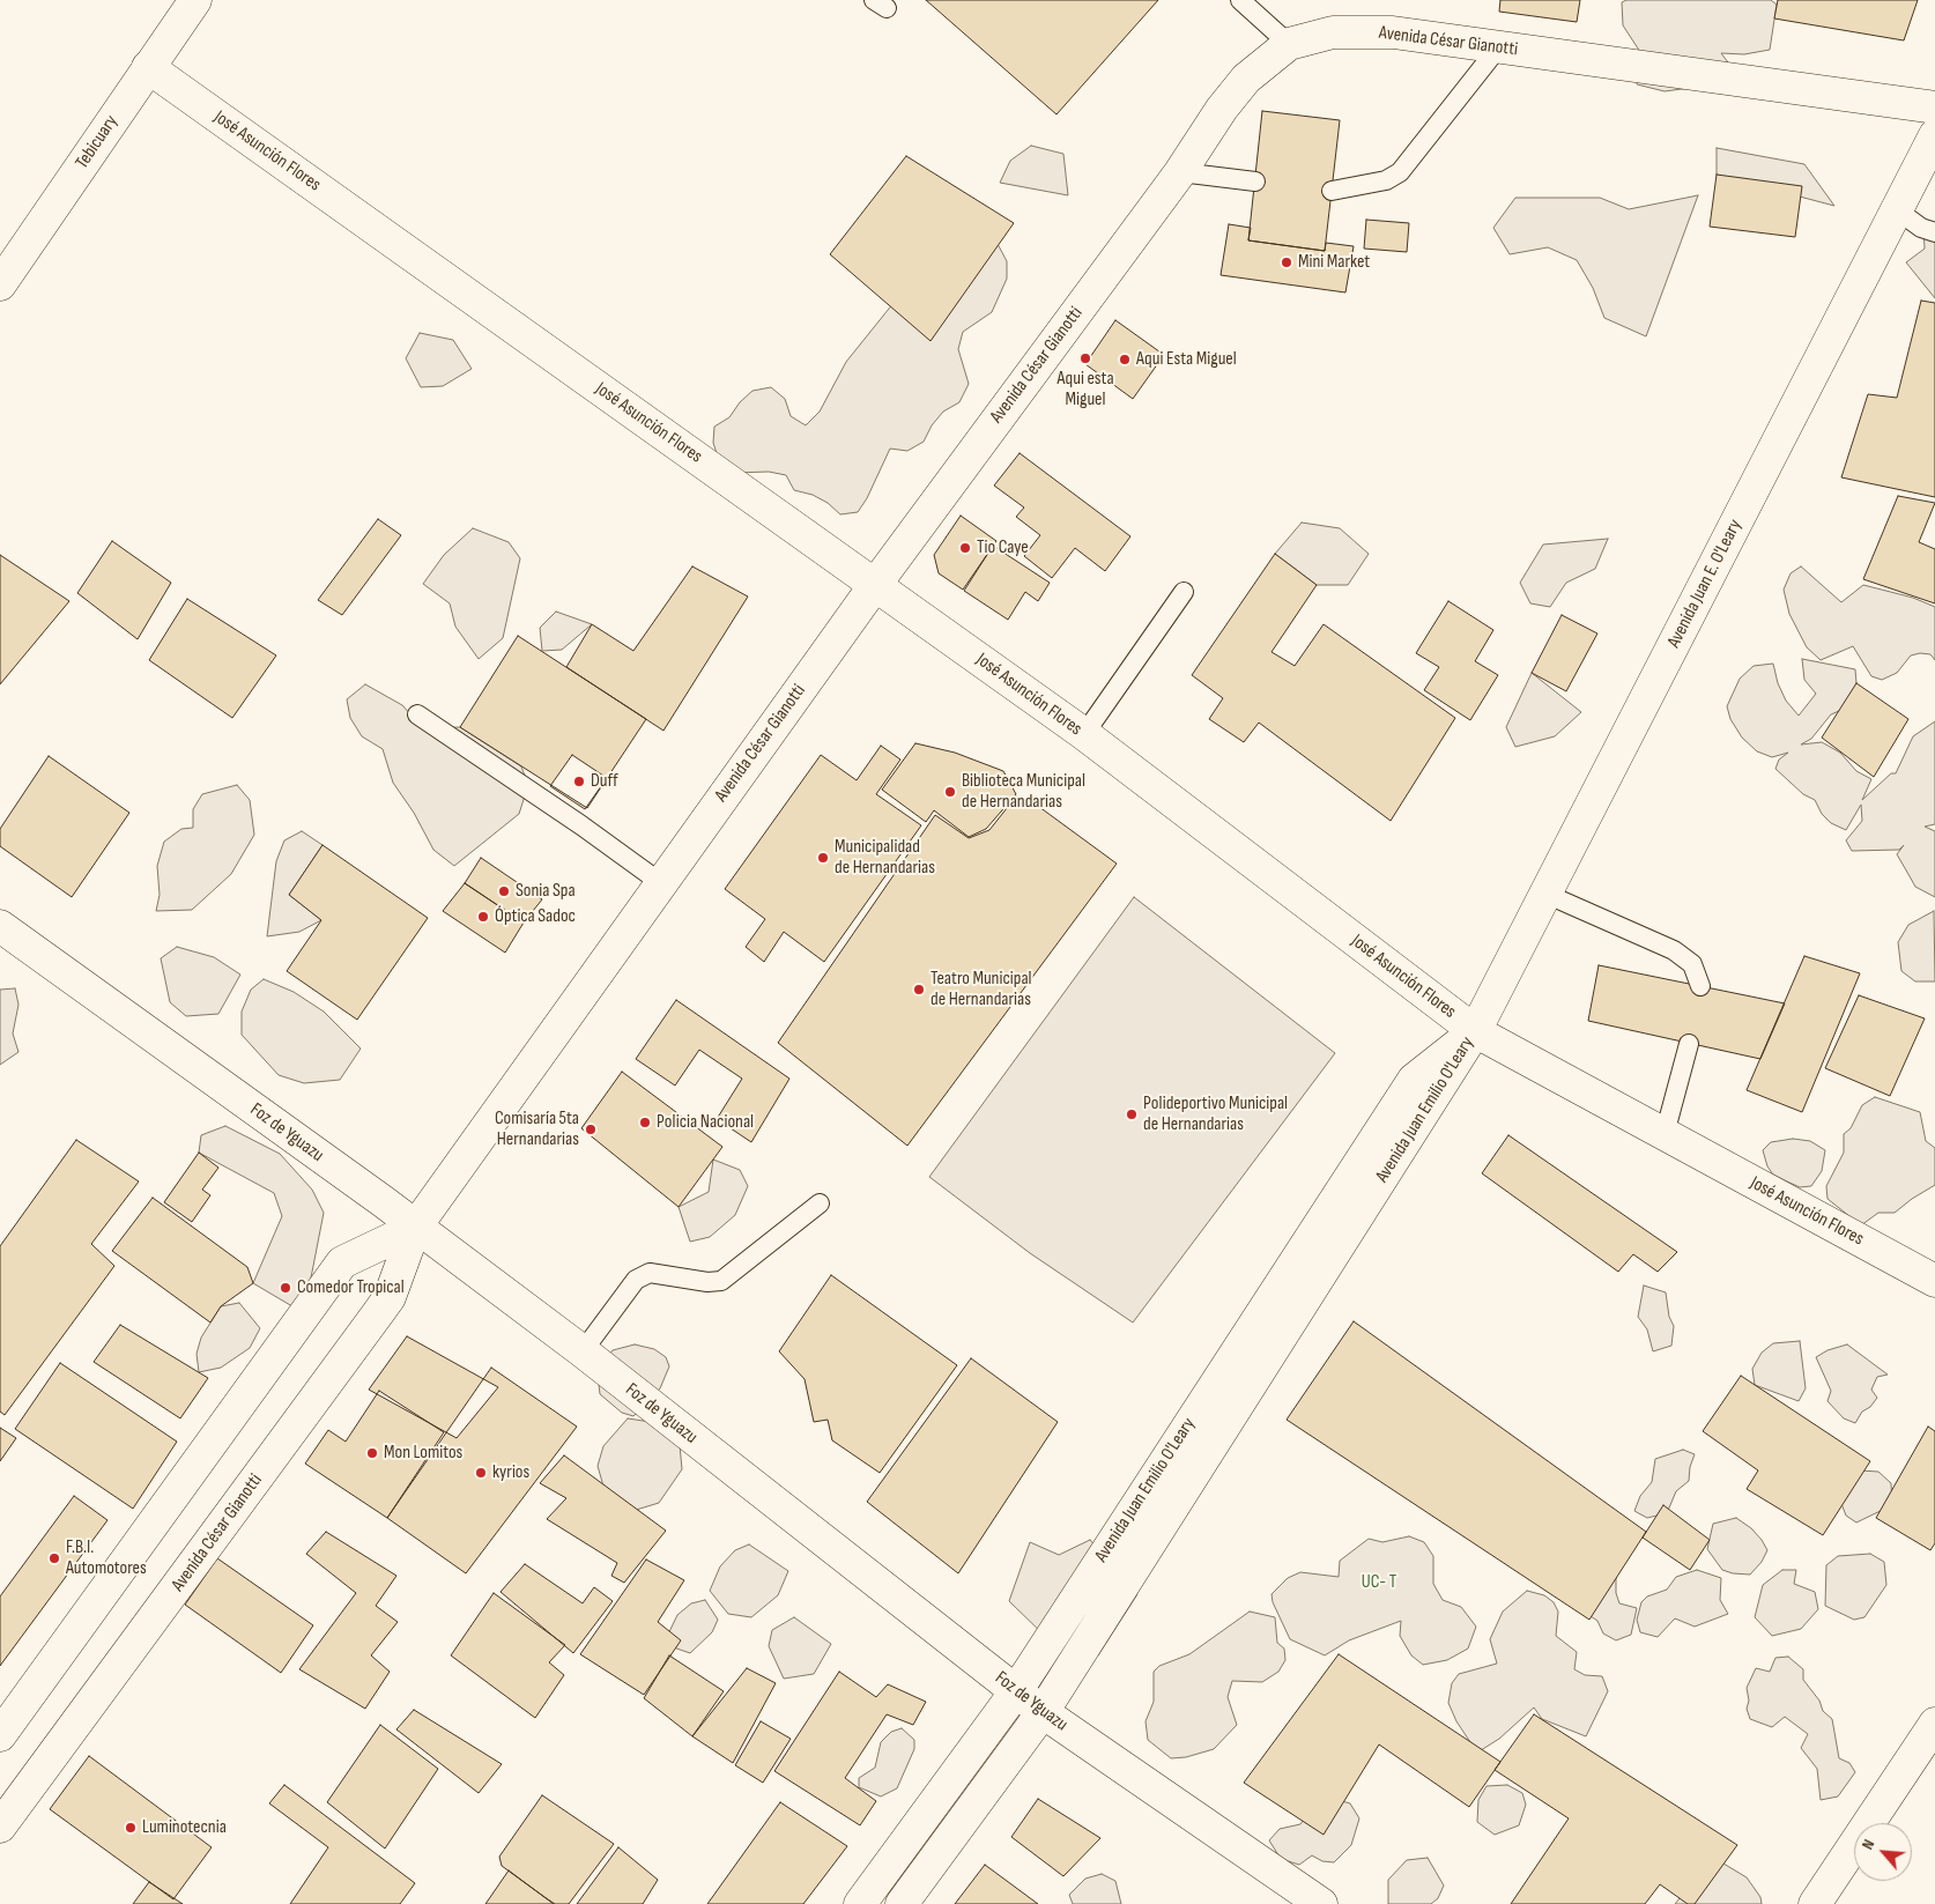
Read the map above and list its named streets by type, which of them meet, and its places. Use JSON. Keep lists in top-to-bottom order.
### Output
{
  "streets": {
    "street": [
      "Avenida César Gianotti",
      "Tebicuary",
      "José Asunción Flores",
      "Avenida Juan E. O'Leary",
      "Avenida Juan Emilio O'Leary",
      "Foz de Yguazu"
    ]
  },
  "crossings": [
    ["Avenida César Gianotti", "José Asunción Flores"],
    ["Avenida César Gianotti", "Foz de Yguazu"],
    ["Tebicuary", "José Asunción Flores"],
    ["José Asunción Flores", "Avenida Juan E. O'Leary"],
    ["José Asunción Flores", "Avenida Juan Emilio O'Leary"],
    ["Avenida Juan E. O'Leary", "Avenida Juan Emilio O'Leary"],
    ["Avenida Juan Emilio O'Leary", "Foz de Yguazu"]
  ],
  "parks": ["UC- T"],
  "places": [
    "Mini Market",
    "Aqui esta Miguel",
    "Aqui Esta Miguel",
    "Tio Caye",
    "Duff",
    "Biblioteca Municipal de Hernandarias",
    "Municipalidad de Hernandarias",
    "Sonia Spa",
    "Óptica Sadoc",
    "Teatro Municipal de Hernandarias",
    "Polideportivo Municipal de Hernandarias",
    "Policia Nacional",
    "Comisaría 5ta Hernandarias",
    "Comedor Tropical",
    "Mon Lomitos",
    "kyrios",
    "F.B.I. Automotores",
    "Luminotecnia"
  ],
  "north": "top left"
}
